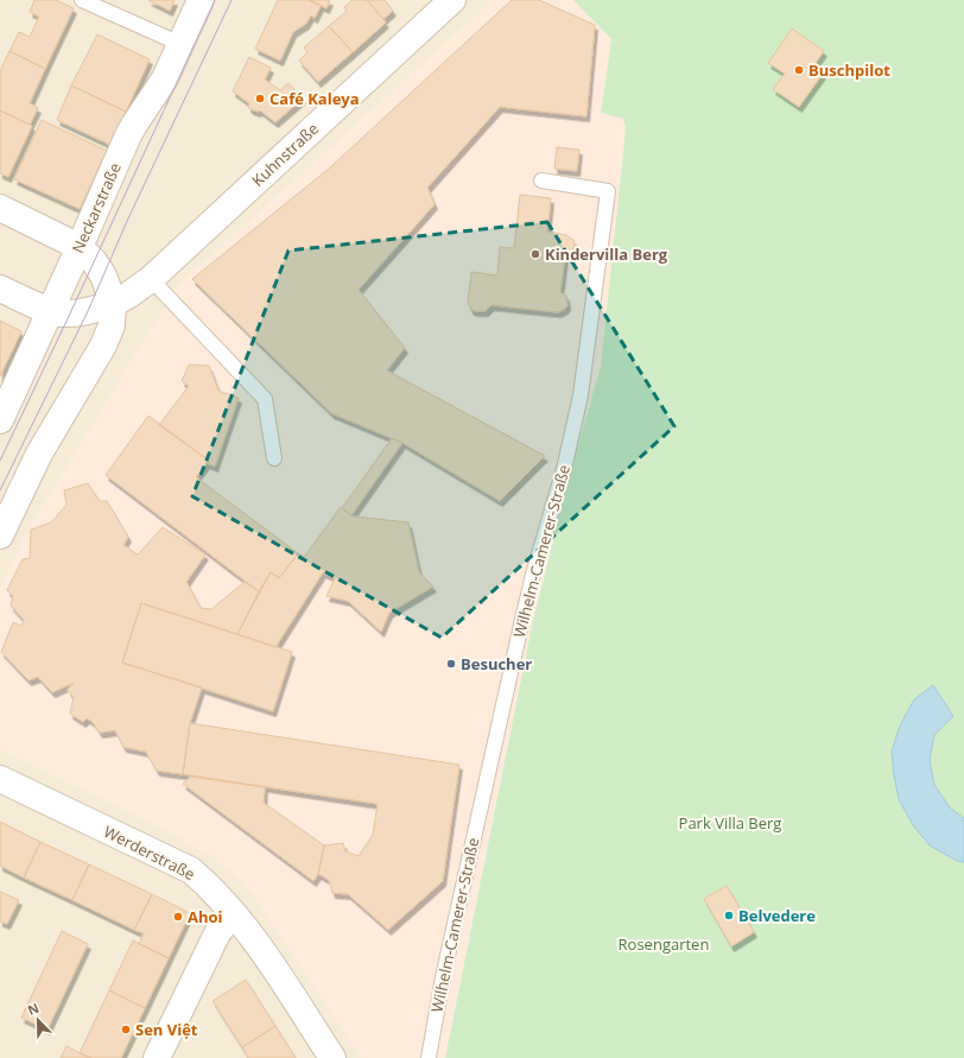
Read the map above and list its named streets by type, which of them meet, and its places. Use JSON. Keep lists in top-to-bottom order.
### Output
{
  "streets": {
    "street": ["Kuhnstraße", "Neckarstraße", "Werderstraße"],
    "lane": ["Wilhelm-Camerer-Straße"]
  },
  "crossings": [
    ["Kuhnstraße", "Neckarstraße"]
  ],
  "parks": ["Park Villa Berg", "Rosengarten"],
  "places": [
    "Buschpilot",
    "Café Kaleya",
    "Kindervilla Berg",
    "Besucher",
    "Belvedere",
    "Ahoi",
    "Sen Việt"
  ],
  "north": "top left"
}
